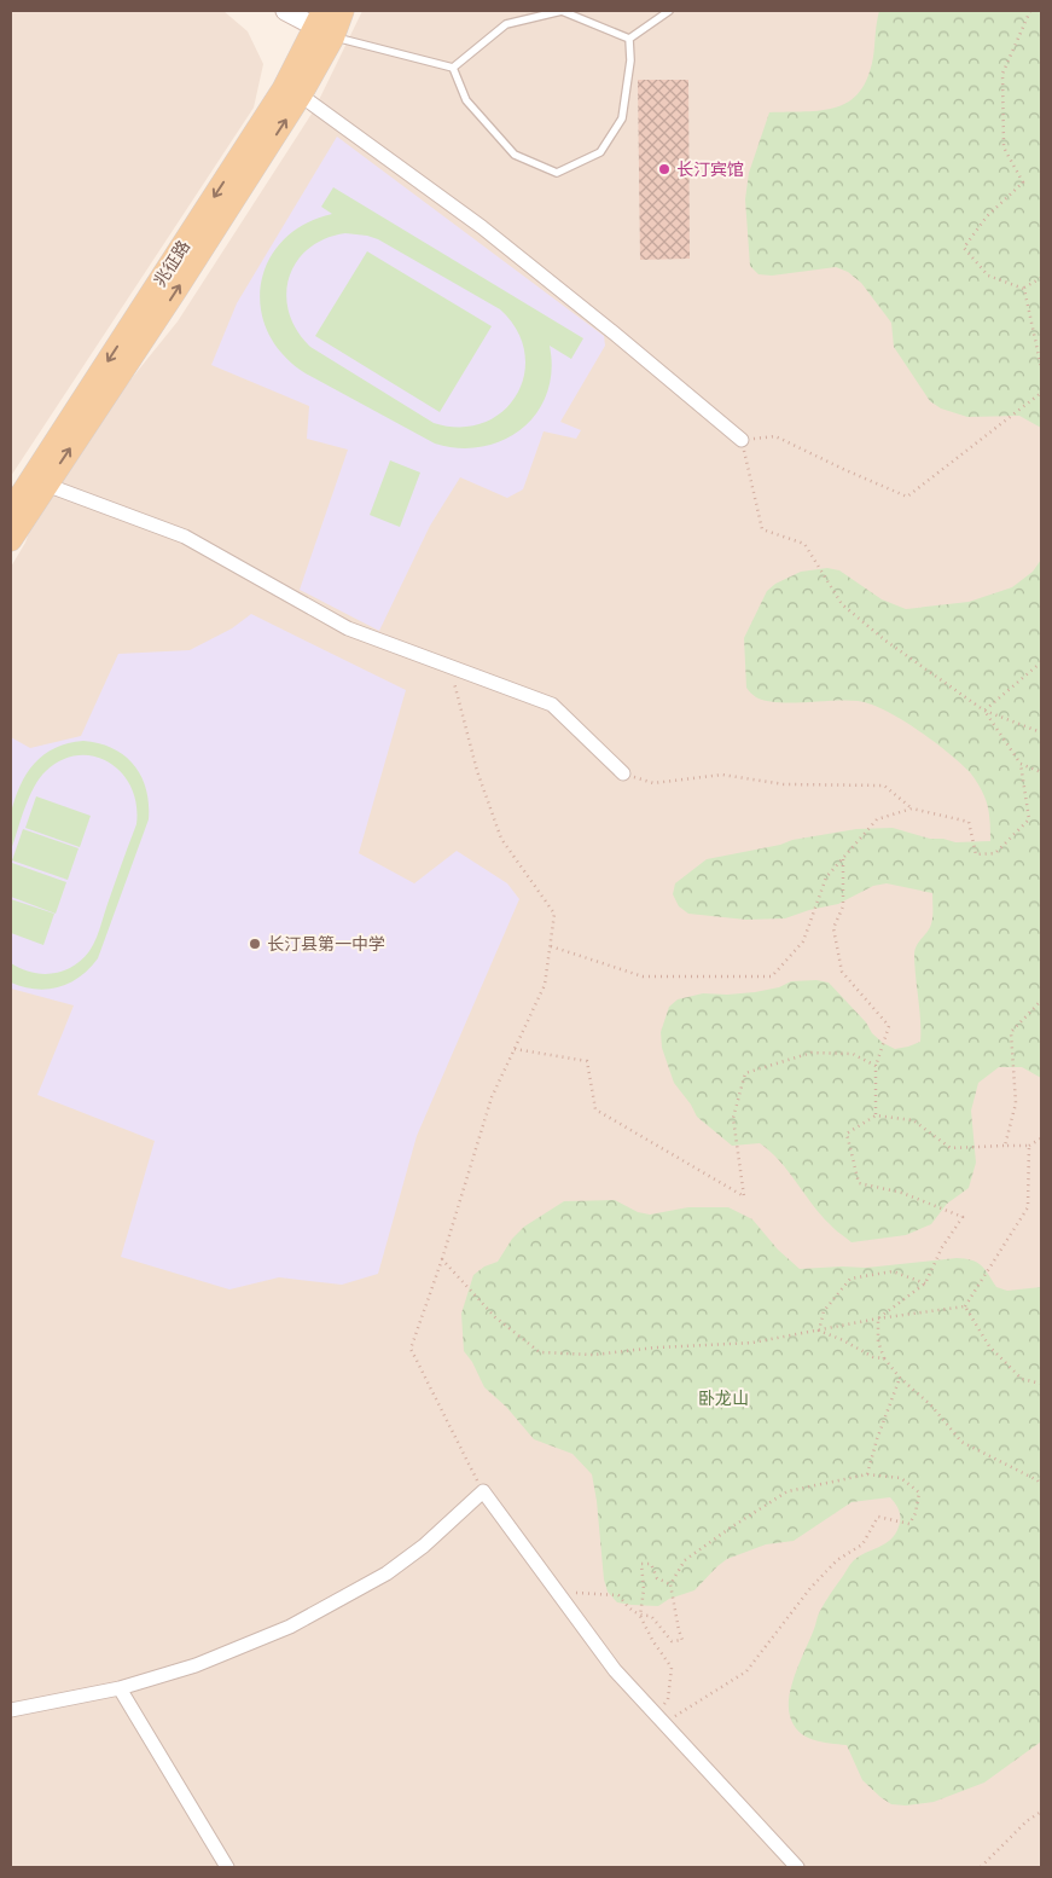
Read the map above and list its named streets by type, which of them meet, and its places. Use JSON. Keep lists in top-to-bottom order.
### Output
{
  "streets": {
    "main road": ["兆征路"]
  },
  "parks": ["卧龙山"],
  "places": ["长汀宾馆", "长汀县第一中学"]
}
